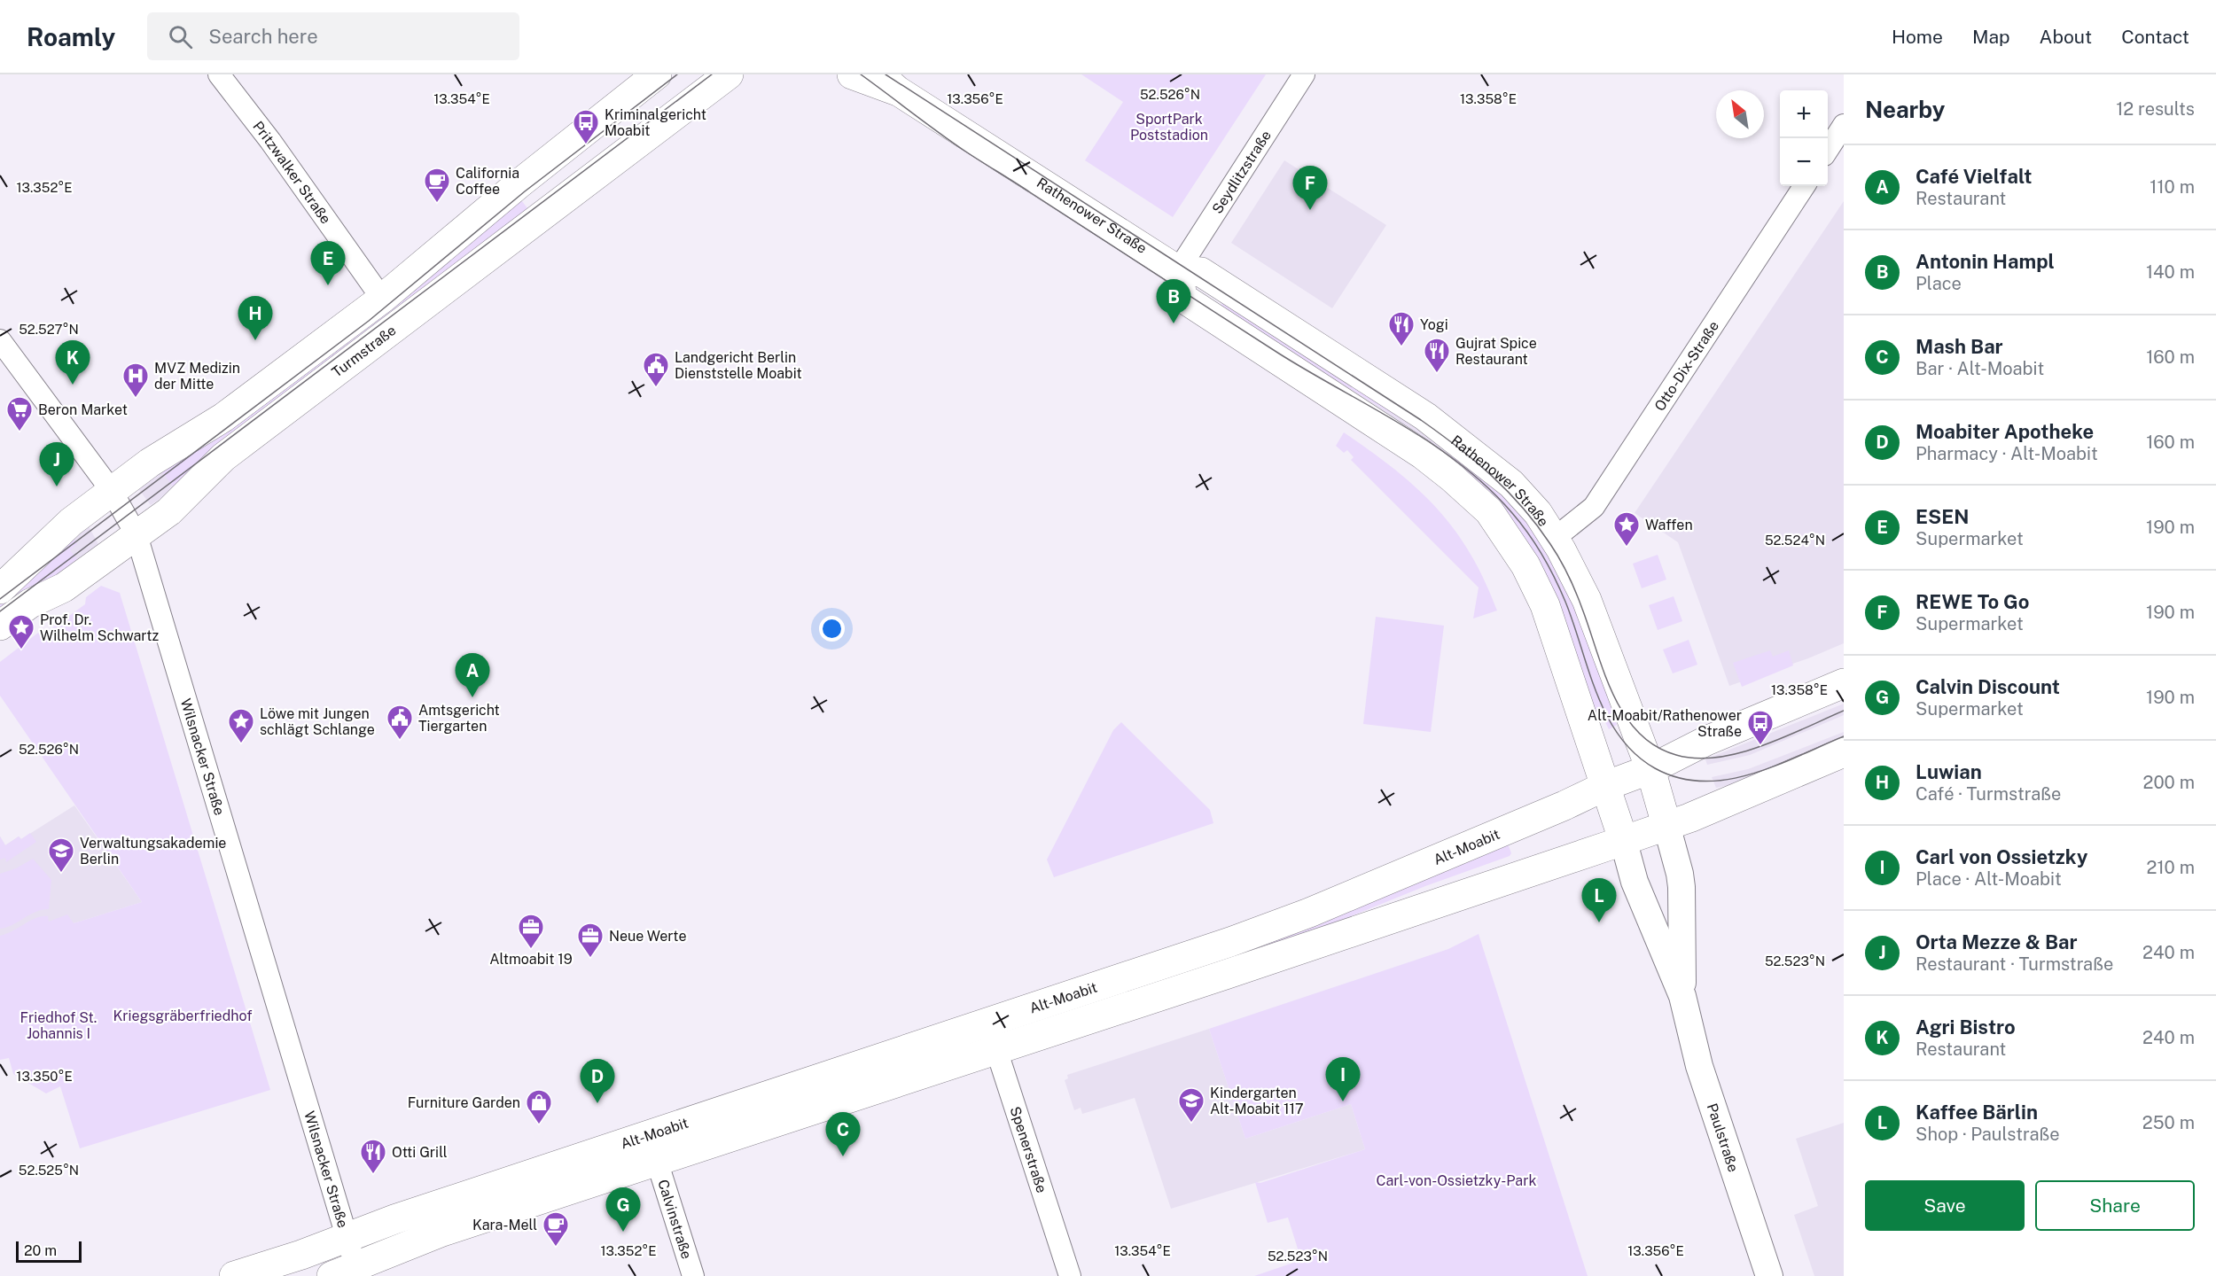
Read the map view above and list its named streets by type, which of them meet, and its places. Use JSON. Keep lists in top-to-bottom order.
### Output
{
  "streets": {
    "main road": [
      "Rathenower Straße",
      "Turmstraße",
      "Alt-Moabit",
      "Paulstraße"
    ],
    "street": [
      "Seydlitzstraße",
      "Pritzwalker Straße",
      "Otto-Dix-Straße",
      "Wilsnacker Straße",
      "Spenerstraße",
      "Calvinstraße"
    ]
  },
  "crossings": [
    ["Seydlitzstraße", "Rathenower Straße"],
    ["Rathenower Straße", "Otto-Dix-Straße"],
    ["Rathenower Straße", "Alt-Moabit"],
    ["Rathenower Straße", "Paulstraße"],
    ["Turmstraße", "Wilsnacker Straße"],
    ["Wilsnacker Straße", "Alt-Moabit"],
    ["Alt-Moabit", "Paulstraße"],
    ["Alt-Moabit", "Spenerstraße"],
    ["Alt-Moabit", "Calvinstraße"]
  ],
  "parks": [
    "SportPark Poststadion",
    "Kriegsgräberfriedhof",
    "Friedhof St. Johannis I",
    "Carl-von-Ossietzky-Park"
  ],
  "places": {
    "bus stop": ["Kriminalgericht Moabit", "Alt-Moabit/Rathenower Straße"],
    "cafe": ["California Coffee", "Kara-Mell"],
    "restaurant": ["Yogi", "Gujrat Spice Restaurant", "Otti Grill"],
    "public building": ["Landgericht Berlin Dienststelle Moabit", "Amtsgericht Tiergarten"],
    "hospital": ["MVZ Medizin der Mitte"],
    "supermarket": ["Beron Market"],
    "place": ["Waffen", "Prof. Dr. Wilhelm Schwartz", "Löwe mit Jungen schlägt Schlange"],
    "school or university": ["Verwaltungsakademie Berlin", "Kindergarten Alt-Moabit 117"],
    "office": ["Altmoabit 19", "Neue Werte"],
    "shop": ["Furniture Garden"]
  },
  "scale_bar": "20 m",
  "north": "top left",
  "page": {
    "header": "Roamly",
    "search": "Search here",
    "nav": [
      "Home",
      "Map",
      "About",
      "Contact"
    ],
    "heading": ["Nearby", "12 results"],
    "map_buttons": ["+", "−"],
    "list": [
      {
        "mark": "A",
        "name": "Café Vielfalt",
        "note": "Restaurant",
        "value": "110 m"
      },
      {
        "mark": "B",
        "name": "Antonin Hampl",
        "note": "Place",
        "value": "140 m"
      },
      {
        "mark": "C",
        "name": "Mash Bar",
        "note": "Bar · Alt-Moabit",
        "value": "160 m"
      },
      {
        "mark": "D",
        "name": "Moabiter Apotheke",
        "note": "Pharmacy · Alt-Moabit",
        "value": "160 m"
      },
      {
        "mark": "E",
        "name": "ESEN",
        "note": "Supermarket",
        "value": "190 m"
      },
      {
        "mark": "F",
        "name": "REWE To Go",
        "note": "Supermarket",
        "value": "190 m"
      },
      {
        "mark": "G",
        "name": "Calvin Discount",
        "note": "Supermarket",
        "value": "190 m"
      },
      {
        "mark": "H",
        "name": "Luwian",
        "note": "Café · Turmstraße",
        "value": "200 m"
      },
      {
        "mark": "I",
        "name": "Carl von Ossietzky",
        "note": "Place · Alt-Moabit",
        "value": "210 m"
      },
      {
        "mark": "J",
        "name": "Orta Mezze & Bar",
        "note": "Restaurant · Turmstraße",
        "value": "240 m"
      },
      {
        "mark": "K",
        "name": "Agri Bistro",
        "note": "Restaurant",
        "value": "240 m"
      },
      {
        "mark": "L",
        "name": "Kaffee Bärlin",
        "note": "Shop · Paulstraße",
        "value": "250 m"
      }
    ],
    "pins": [
      "F",
      "E",
      "B",
      "H",
      "K",
      "J",
      "A",
      "L",
      "I",
      "D",
      "C",
      "G"
    ],
    "buttons": ["Save", "Share"],
    "scale": "20 m"
  },
  "coordinates": [
    "52.526°N",
    "13.358°E",
    "13.354°E",
    "13.356°E",
    "13.352°E",
    "52.527°N",
    "52.524°N",
    "52.523°N",
    "13.350°E",
    "52.525°N"
  ]
}
